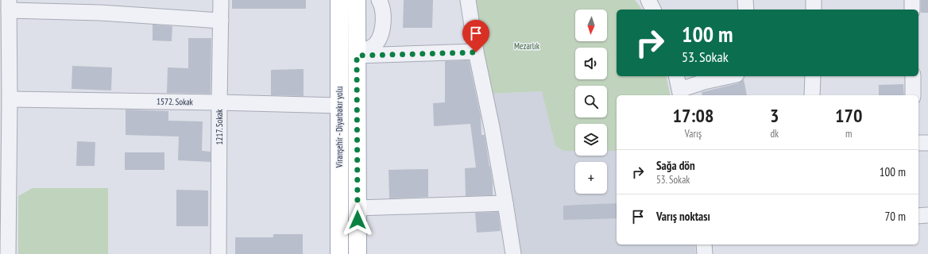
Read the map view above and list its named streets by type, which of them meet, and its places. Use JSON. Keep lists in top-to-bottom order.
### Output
{
  "streets": {
    "main road": ["Viranşehir - Diyarbakır yolu"],
    "street": ["1572. Sokak", "1217. Sokak"]
  },
  "crossings": [
    ["1572. Sokak", "1217. Sokak"],
    ["1572. Sokak", "Viranşehir - Diyarbakır yolu"]
  ],
  "parks": ["Mezarlık"],
  "north": "bottom",
  "page": {
    "map_buttons": "+",
    "turn": ["100 m", "53. Sokak"],
    "eta": [
      "17:08",
      "Varış",
      "3",
      "dk",
      "170",
      "m"
    ],
    "list": [
      {
        "name": "Sağa dön",
        "note": "53. Sokak",
        "value": "100 m"
      },
      {
        "name": "Varış noktası",
        "value": "70 m"
      }
    ]
  }
}
